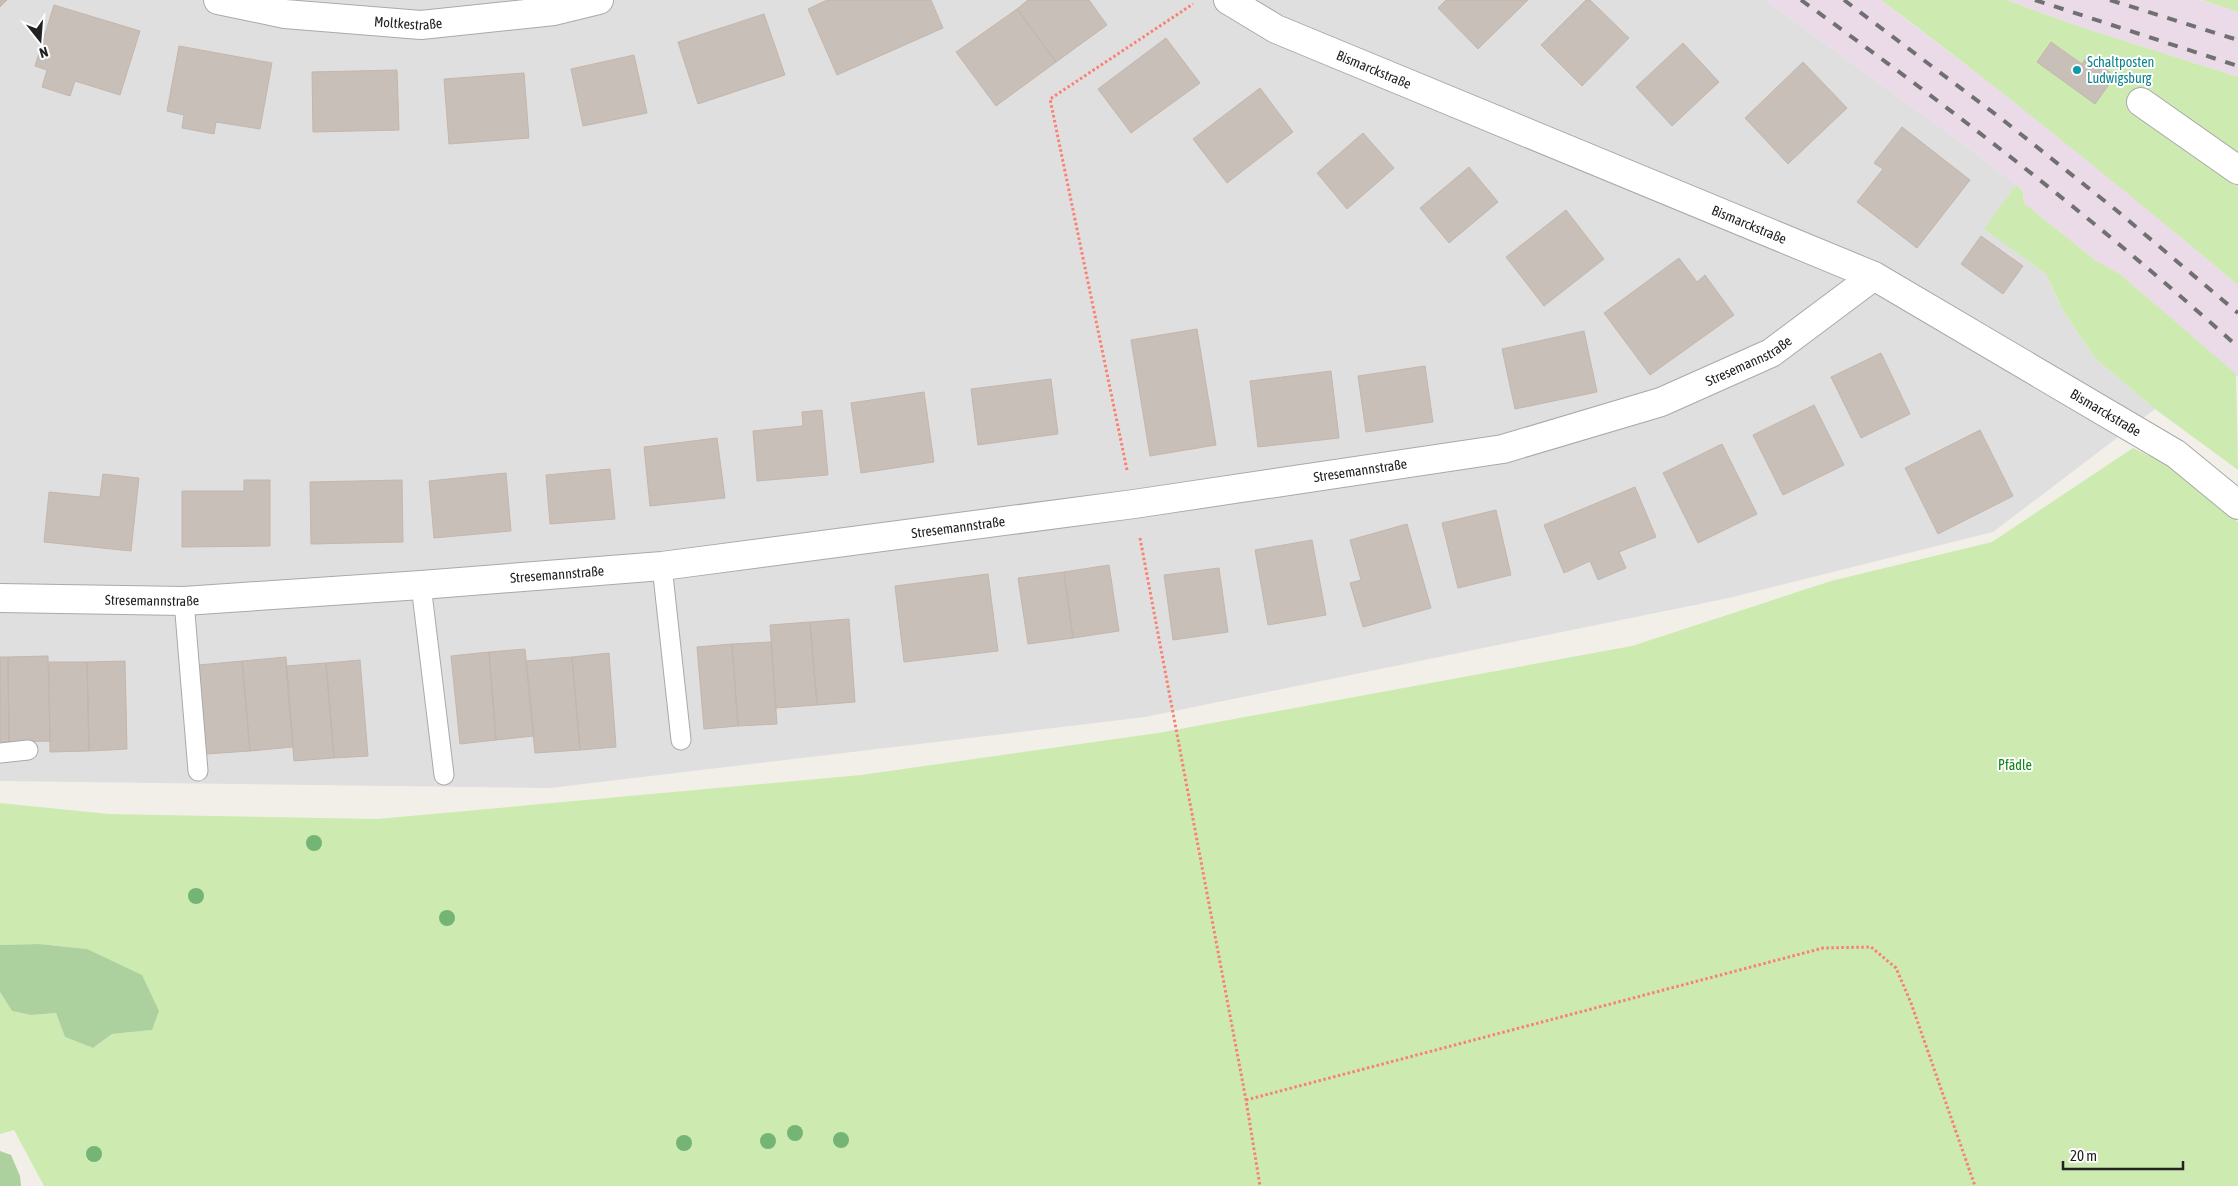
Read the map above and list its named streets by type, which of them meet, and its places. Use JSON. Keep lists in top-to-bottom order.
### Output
{
  "streets": {
    "street": ["Moltkestraße", "Bismarckstraße", "Stresemannstraße"]
  },
  "crossings": [
    ["Bismarckstraße", "Stresemannstraße"]
  ],
  "parks": ["Pfädle"],
  "places": ["Schaltposten Ludwigsburg"],
  "scale_bar": "20 m",
  "north": "bottom"
}
